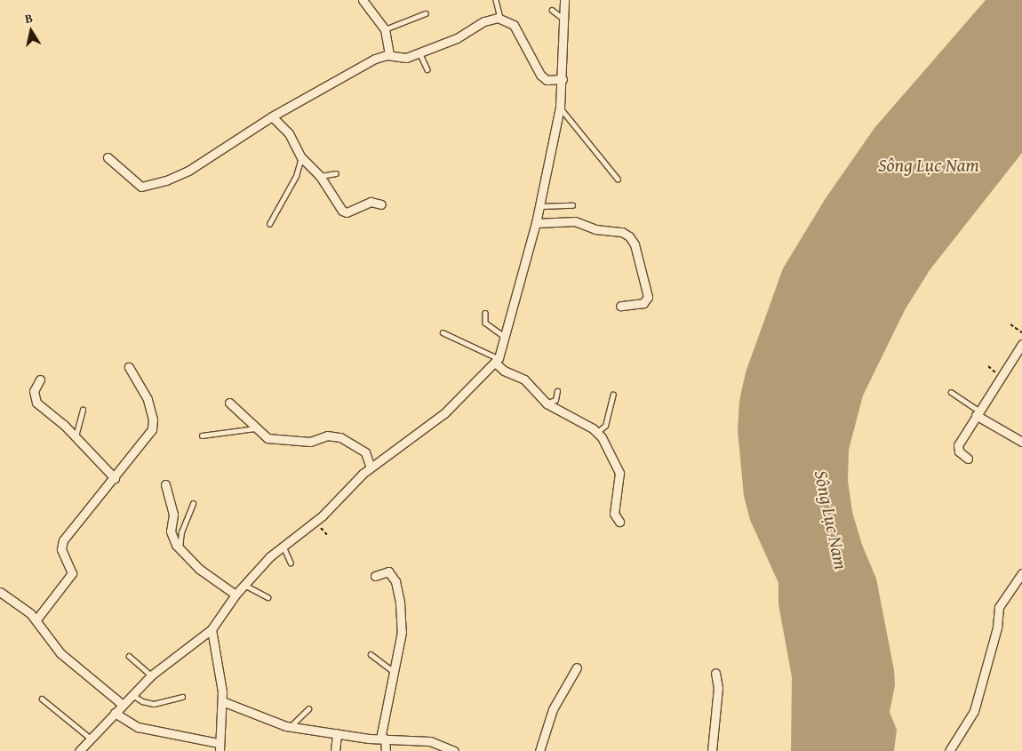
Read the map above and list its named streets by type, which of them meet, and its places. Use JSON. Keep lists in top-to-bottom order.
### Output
{
  "water": ["Sông Lục Nam"],
  "north": "top"
}
